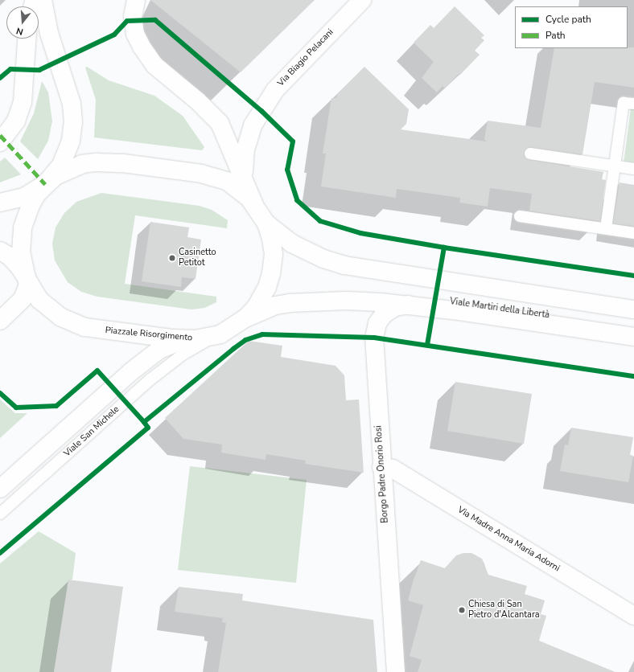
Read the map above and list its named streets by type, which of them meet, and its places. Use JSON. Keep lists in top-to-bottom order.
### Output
{
  "streets": {
    "main road": [
      "Via Biagio Pelacani",
      "Viale Martiri della Libertà",
      "Piazzale Risorgimento",
      "Viale San Michele",
      "Borgo Padre Onorio Rosi",
      "Via Madre Anna Maria Adorni"
    ]
  },
  "crossings": [
    ["Viale Martiri della Libertà", "Piazzale Risorgimento"],
    ["Viale Martiri della Libertà", "Viale San Michele"],
    ["Viale Martiri della Libertà", "Borgo Padre Onorio Rosi"],
    ["Piazzale Risorgimento", "Viale San Michele"],
    ["Borgo Padre Onorio Rosi", "Via Madre Anna Maria Adorni"]
  ],
  "places": ["Casinetto Petitot", "Chiesa di San Pietro d'Alcantara"],
  "legend": ["Cycle path", "Path"],
  "north": "bottom"
}
